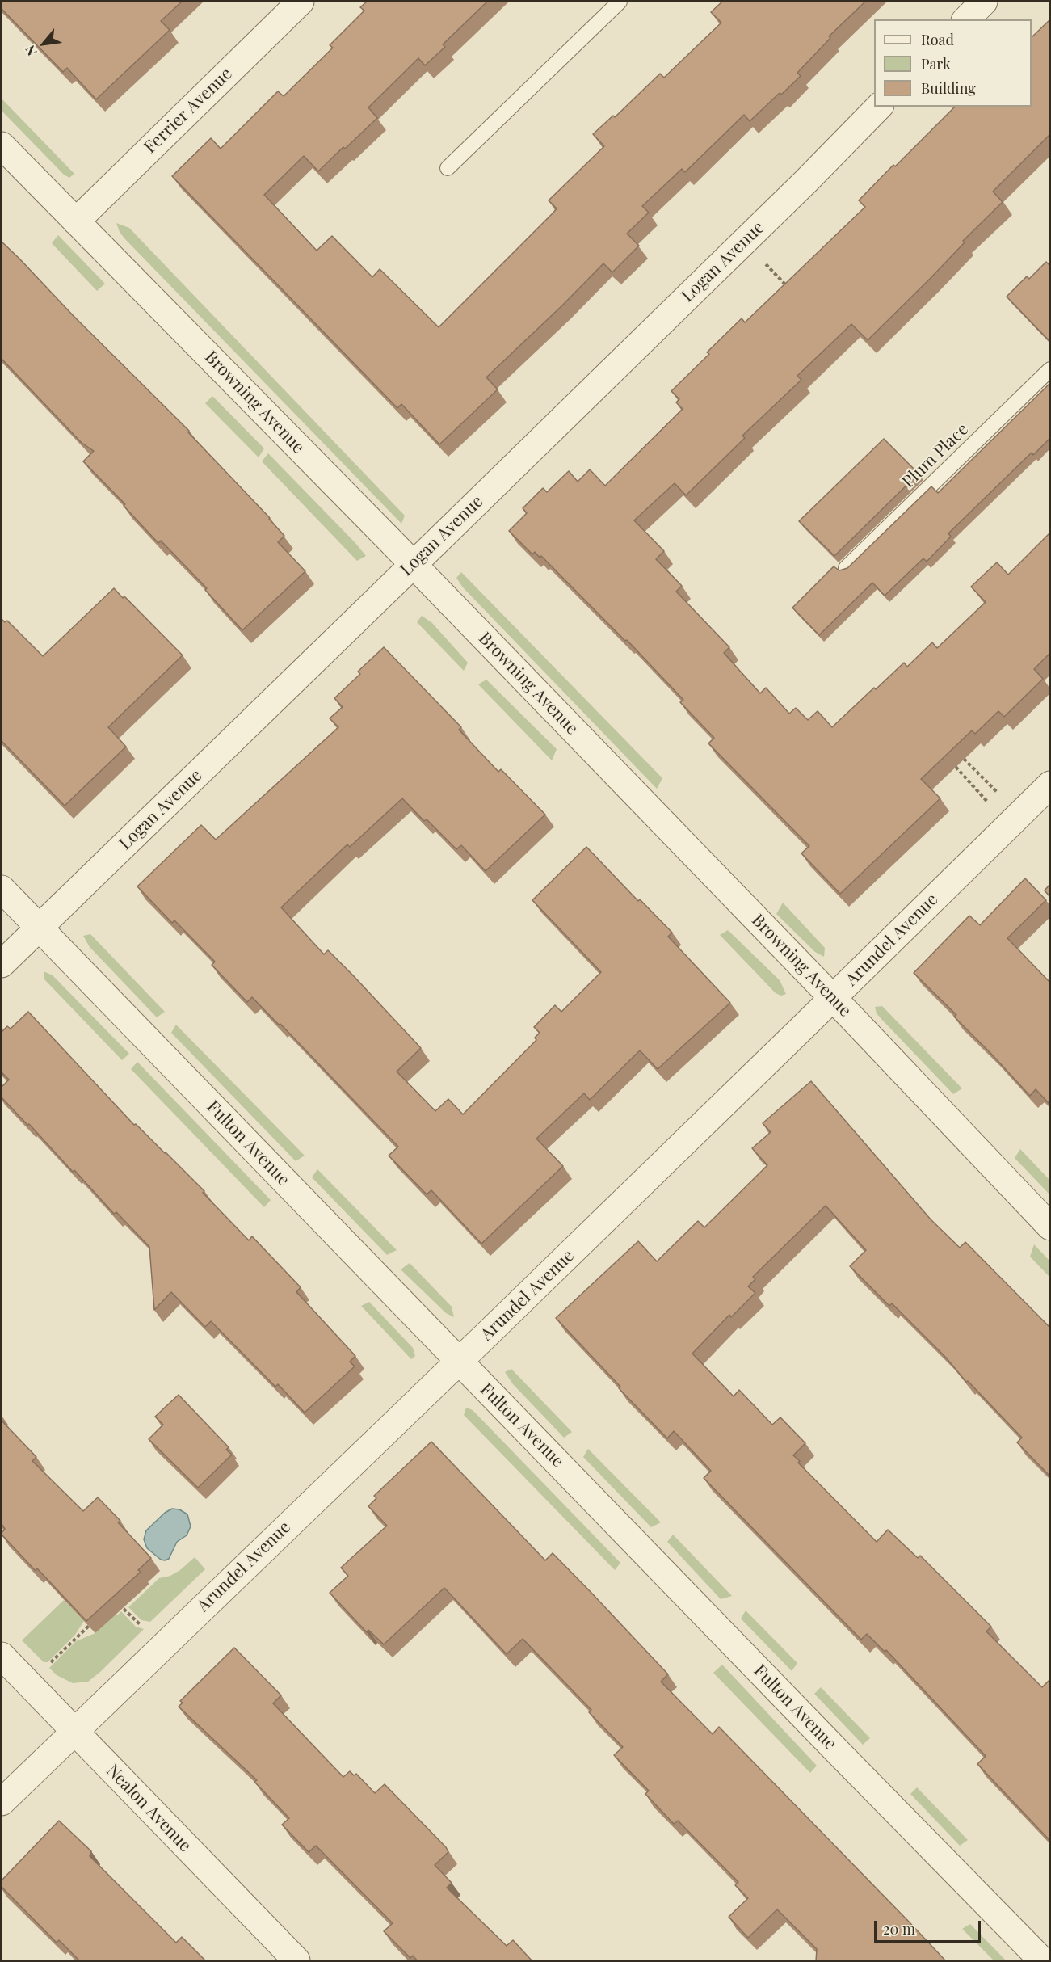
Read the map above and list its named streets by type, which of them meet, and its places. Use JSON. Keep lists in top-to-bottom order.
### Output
{
  "streets": {
    "street": [
      "Ferrier Avenue",
      "Logan Avenue",
      "Browning Avenue",
      "Arundel Avenue",
      "Fulton Avenue",
      "Nealon Avenue"
    ],
    "lane": ["Plum Place"]
  },
  "crossings": [
    ["Ferrier Avenue", "Browning Avenue"],
    ["Logan Avenue", "Browning Avenue"],
    ["Logan Avenue", "Fulton Avenue"],
    ["Browning Avenue", "Arundel Avenue"],
    ["Arundel Avenue", "Fulton Avenue"],
    ["Arundel Avenue", "Nealon Avenue"]
  ],
  "legend": ["Road", "Park", "Building"],
  "scale_bar": "20 m",
  "north": "bottom left"
}
